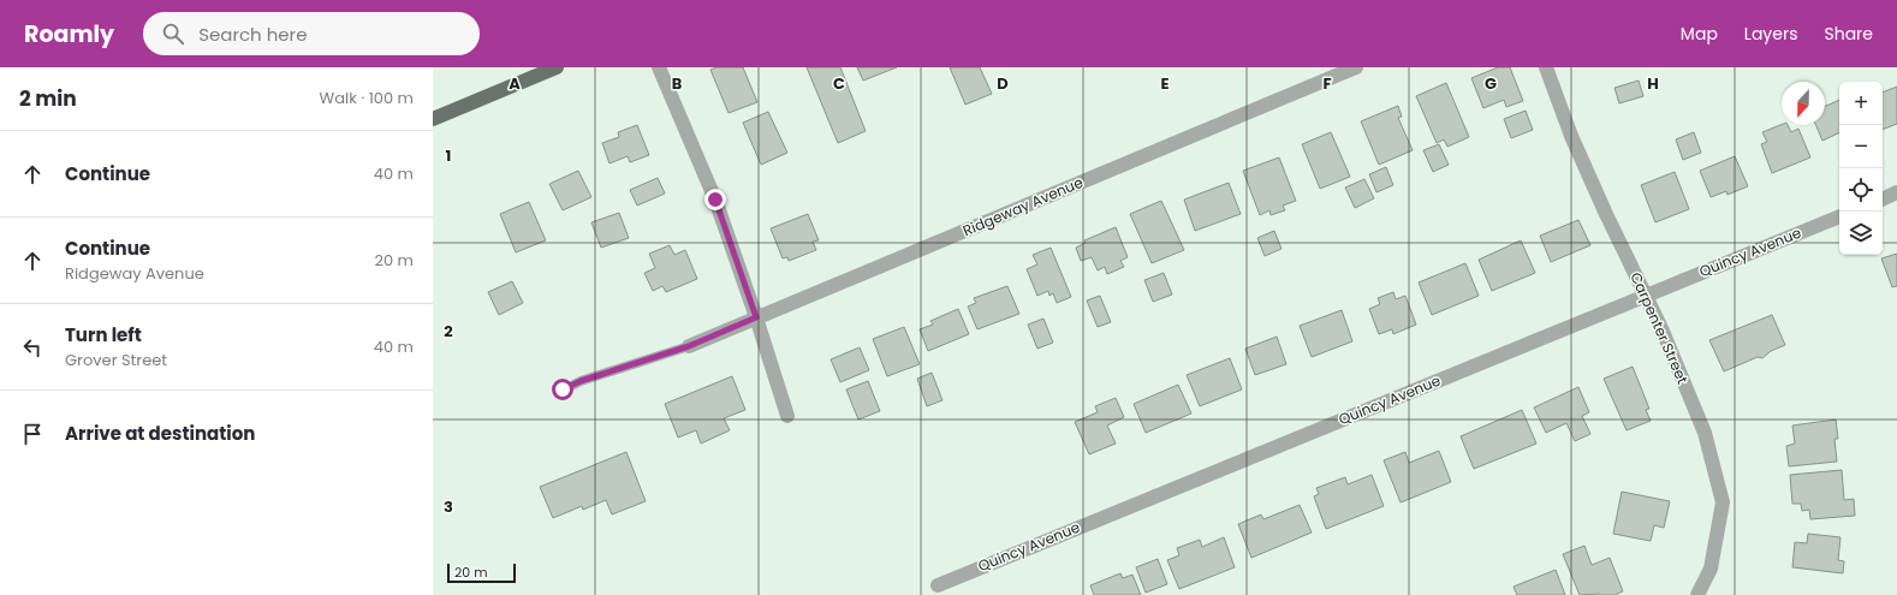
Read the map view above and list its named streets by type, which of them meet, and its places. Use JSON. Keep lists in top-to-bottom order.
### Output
{
  "streets": {
    "street": ["Ridgeway Avenue", "Quincy Avenue", "Carpenter Street"]
  },
  "crossings": [
    ["Quincy Avenue", "Carpenter Street"]
  ],
  "scale_bar": "20 m",
  "north": "bottom",
  "page": {
    "header": "Roamly",
    "search": "Search here",
    "nav": ["Map", "Layers", "Share"],
    "heading": ["2 min", "Walk · 100 m"],
    "map_buttons": ["+", "−"],
    "list": [
      ["Continue", "40 m"],
      ["Continue", "Ridgeway Avenue", "20 m"],
      ["Turn left", "Grover Street", "40 m"],
      "Arrive at destination"
    ],
    "scale": "20 m"
  },
  "grid": {
    "columns": [
      "A",
      "B",
      "C",
      "D",
      "E",
      "F",
      "G",
      "H"
    ],
    "rows": ["1", "2", "3"]
  }
}
